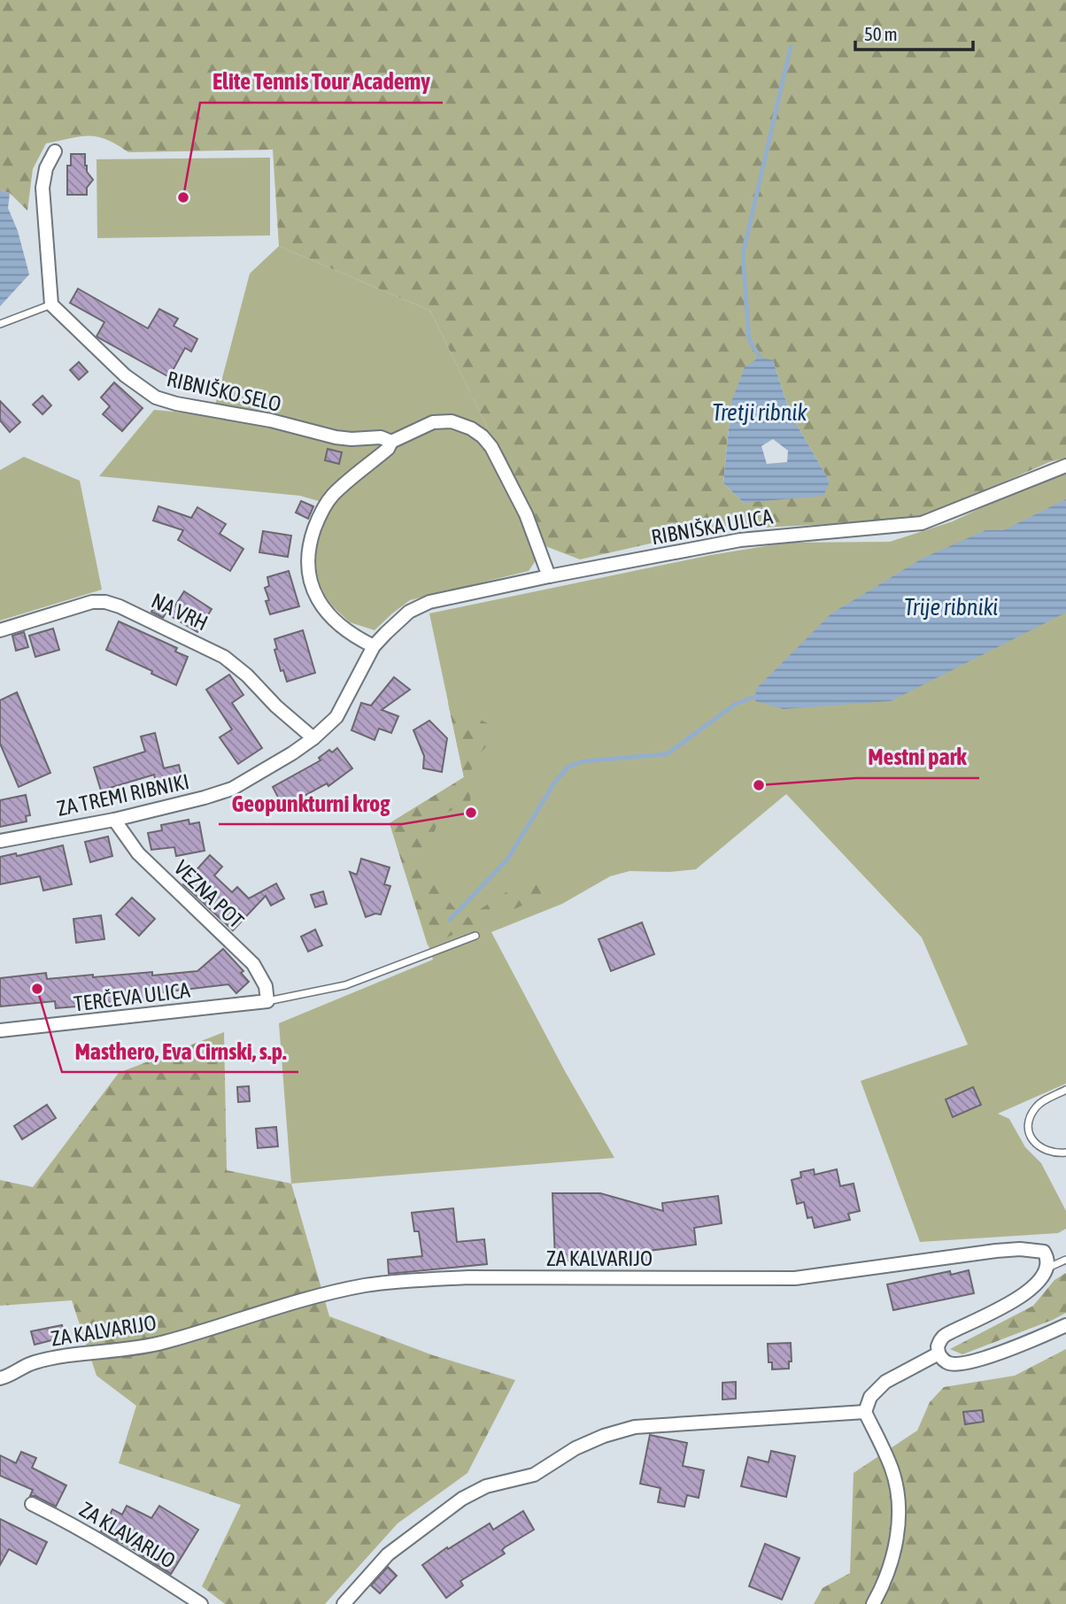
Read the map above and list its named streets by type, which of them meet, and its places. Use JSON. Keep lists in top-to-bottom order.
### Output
{
  "streets": {
    "street": [
      "RIBNIŠKO SELO",
      "RIBNIŠKA ULICA",
      "NA VRH",
      "ZA TREMI RIBNIKI",
      "VEZNA POT",
      "TERČEVA ULICA",
      "ZA KALVARIJO",
      "ZA KLAVARIJO"
    ]
  },
  "crossings": [
    ["RIBNIŠKA ULICA", "ZA TREMI RIBNIKI"],
    ["NA VRH", "ZA TREMI RIBNIKI"],
    ["ZA TREMI RIBNIKI", "VEZNA POT"],
    ["VEZNA POT", "TERČEVA ULICA"]
  ],
  "water": ["Tretji ribnik", "Trije ribniki"],
  "places": [
    "Elite Tennis Tour Academy",
    "Mestni park",
    "Geopunkturni krog",
    "Masthero, Eva Cirnski, s.p."
  ],
  "scale_bar": "50 m"
}
